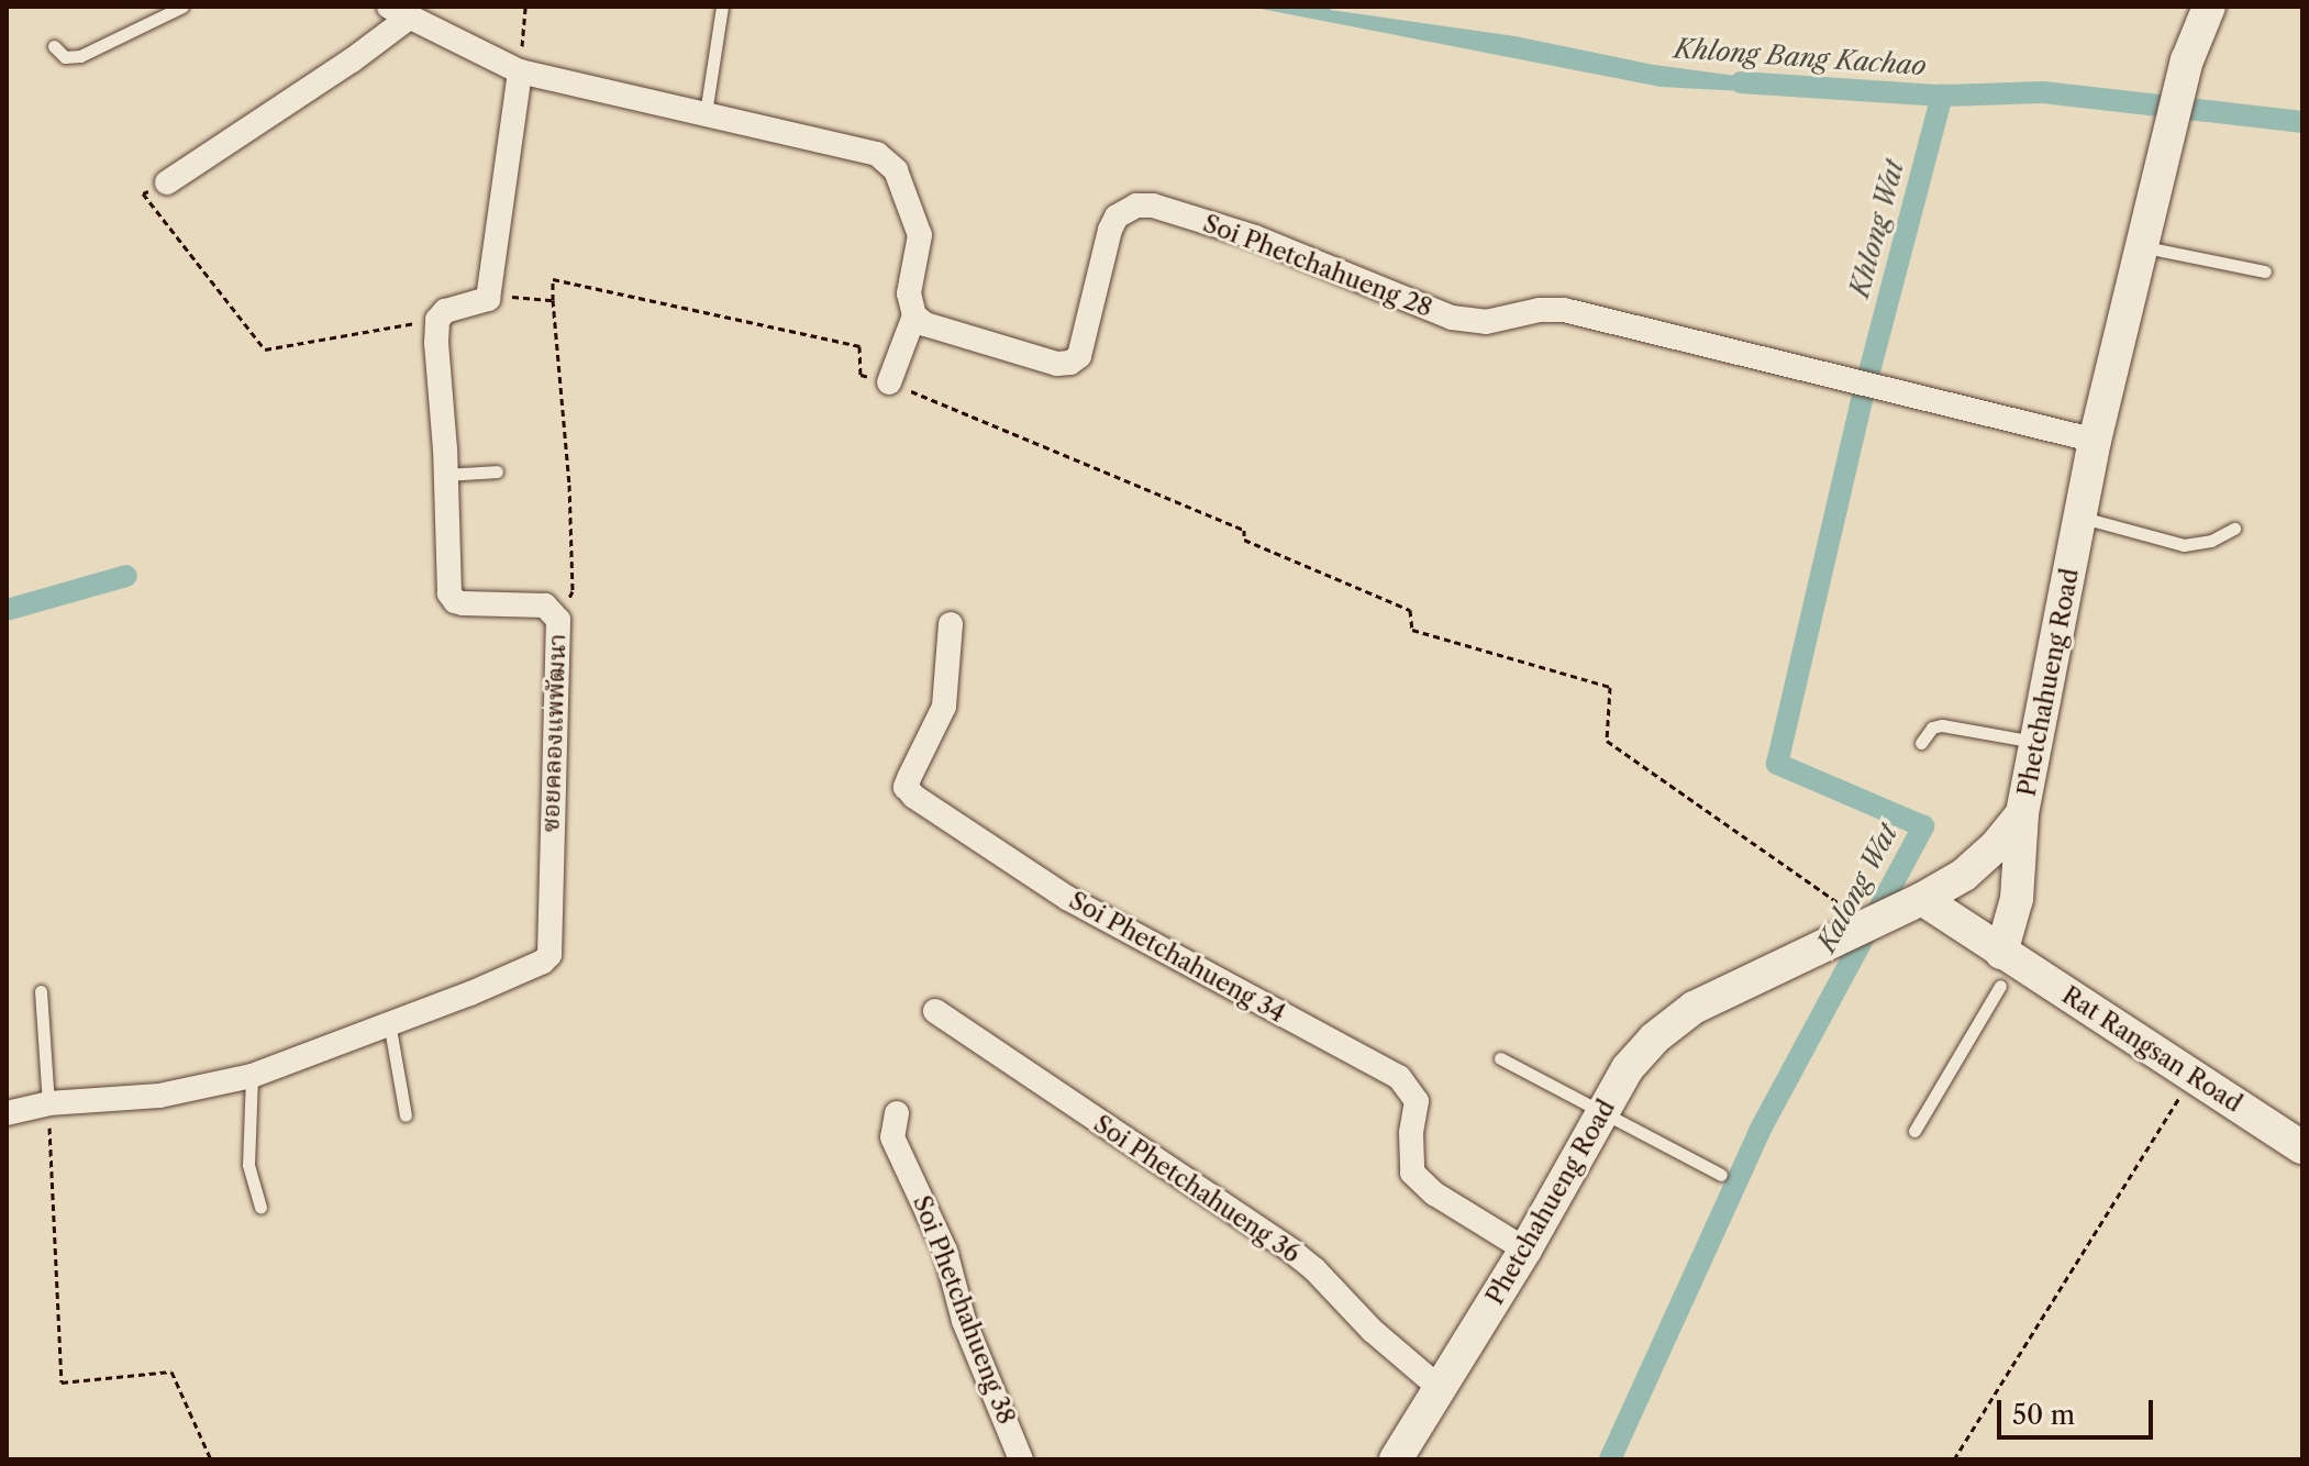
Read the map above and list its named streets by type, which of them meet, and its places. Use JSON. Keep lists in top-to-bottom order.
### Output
{
  "streets": {
    "main road": ["Phetchahueng Road", "Rat Rangsan Road"],
    "street": [
      "Soi Phetchahueng 28",
      "ซอยคลองแพพัฒนา",
      "Soi Phetchahueng 34",
      "Soi Phetchahueng 36",
      "Soi Phetchahueng 38"
    ]
  },
  "crossings": [
    ["Soi Phetchahueng 28", "Phetchahueng Road"],
    ["Phetchahueng Road", "Soi Phetchahueng 34"],
    ["Phetchahueng Road", "Rat Rangsan Road"],
    ["Phetchahueng Road", "Soi Phetchahueng 36"]
  ],
  "water": ["Khlong Bang Kachao", "Khlong Wat", "Kalong Wat"],
  "scale_bar": "50 m"
}
